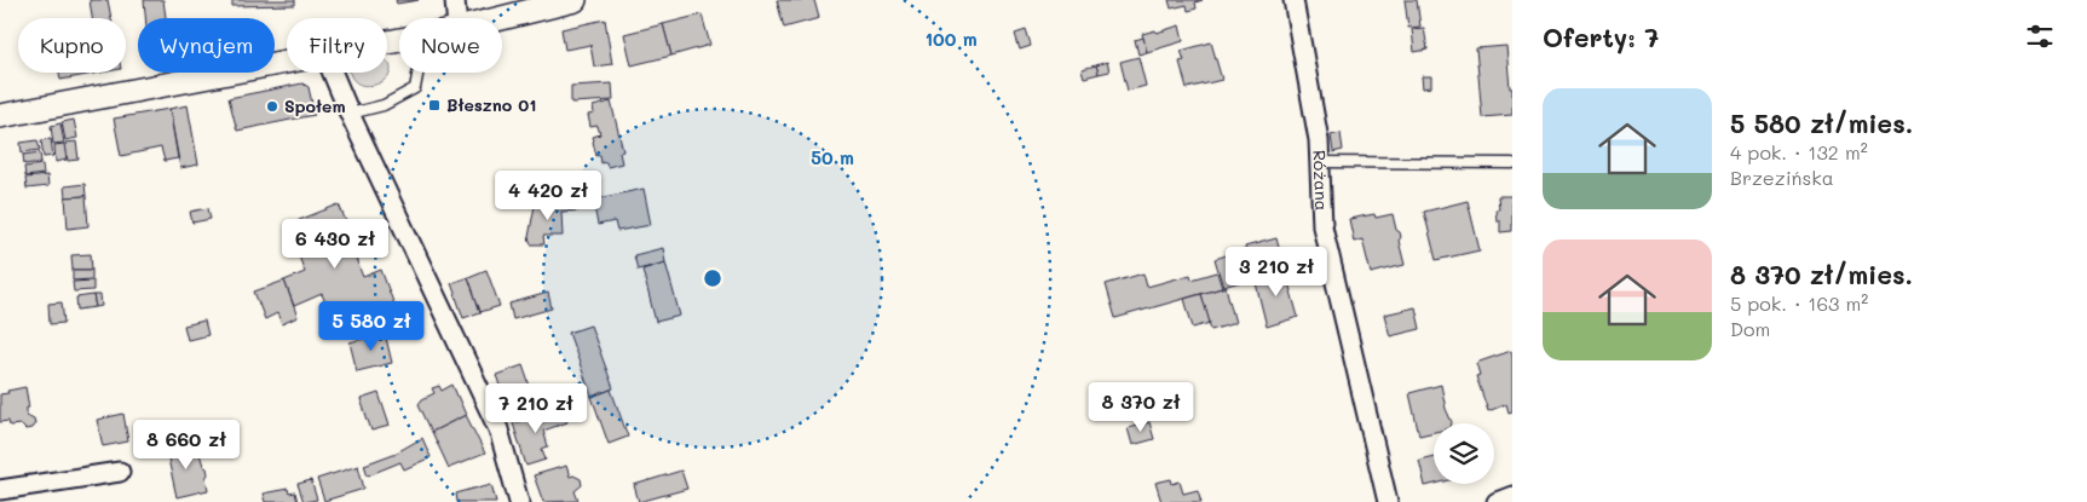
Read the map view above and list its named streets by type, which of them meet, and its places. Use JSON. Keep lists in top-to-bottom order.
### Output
{
  "streets": {
    "street": ["Różana"]
  },
  "places": {
    "transit": ["Błeszno 01"],
    "other": ["Społem"]
  },
  "page": {
    "heading": "Oferty: 7",
    "chip": [
      "Kupno",
      "Wynajem",
      "Filtry",
      "Nowe"
    ],
    "list": [
      {
        "name": "5 580 zł/mies.",
        "note": "4 pok. · 132 m² · Brzezińska"
      },
      {
        "name": "8 370 zł/mies.",
        "note": "5 pok. · 163 m² · Dom"
      }
    ],
    "price": [
      "4 420 zł",
      "6 430 zł",
      "3 210 zł",
      "5 580 zł",
      "8 370 zł",
      "7 210 zł",
      "8 660 zł"
    ]
  },
  "rings": ["100 m", "50 m"]
}
